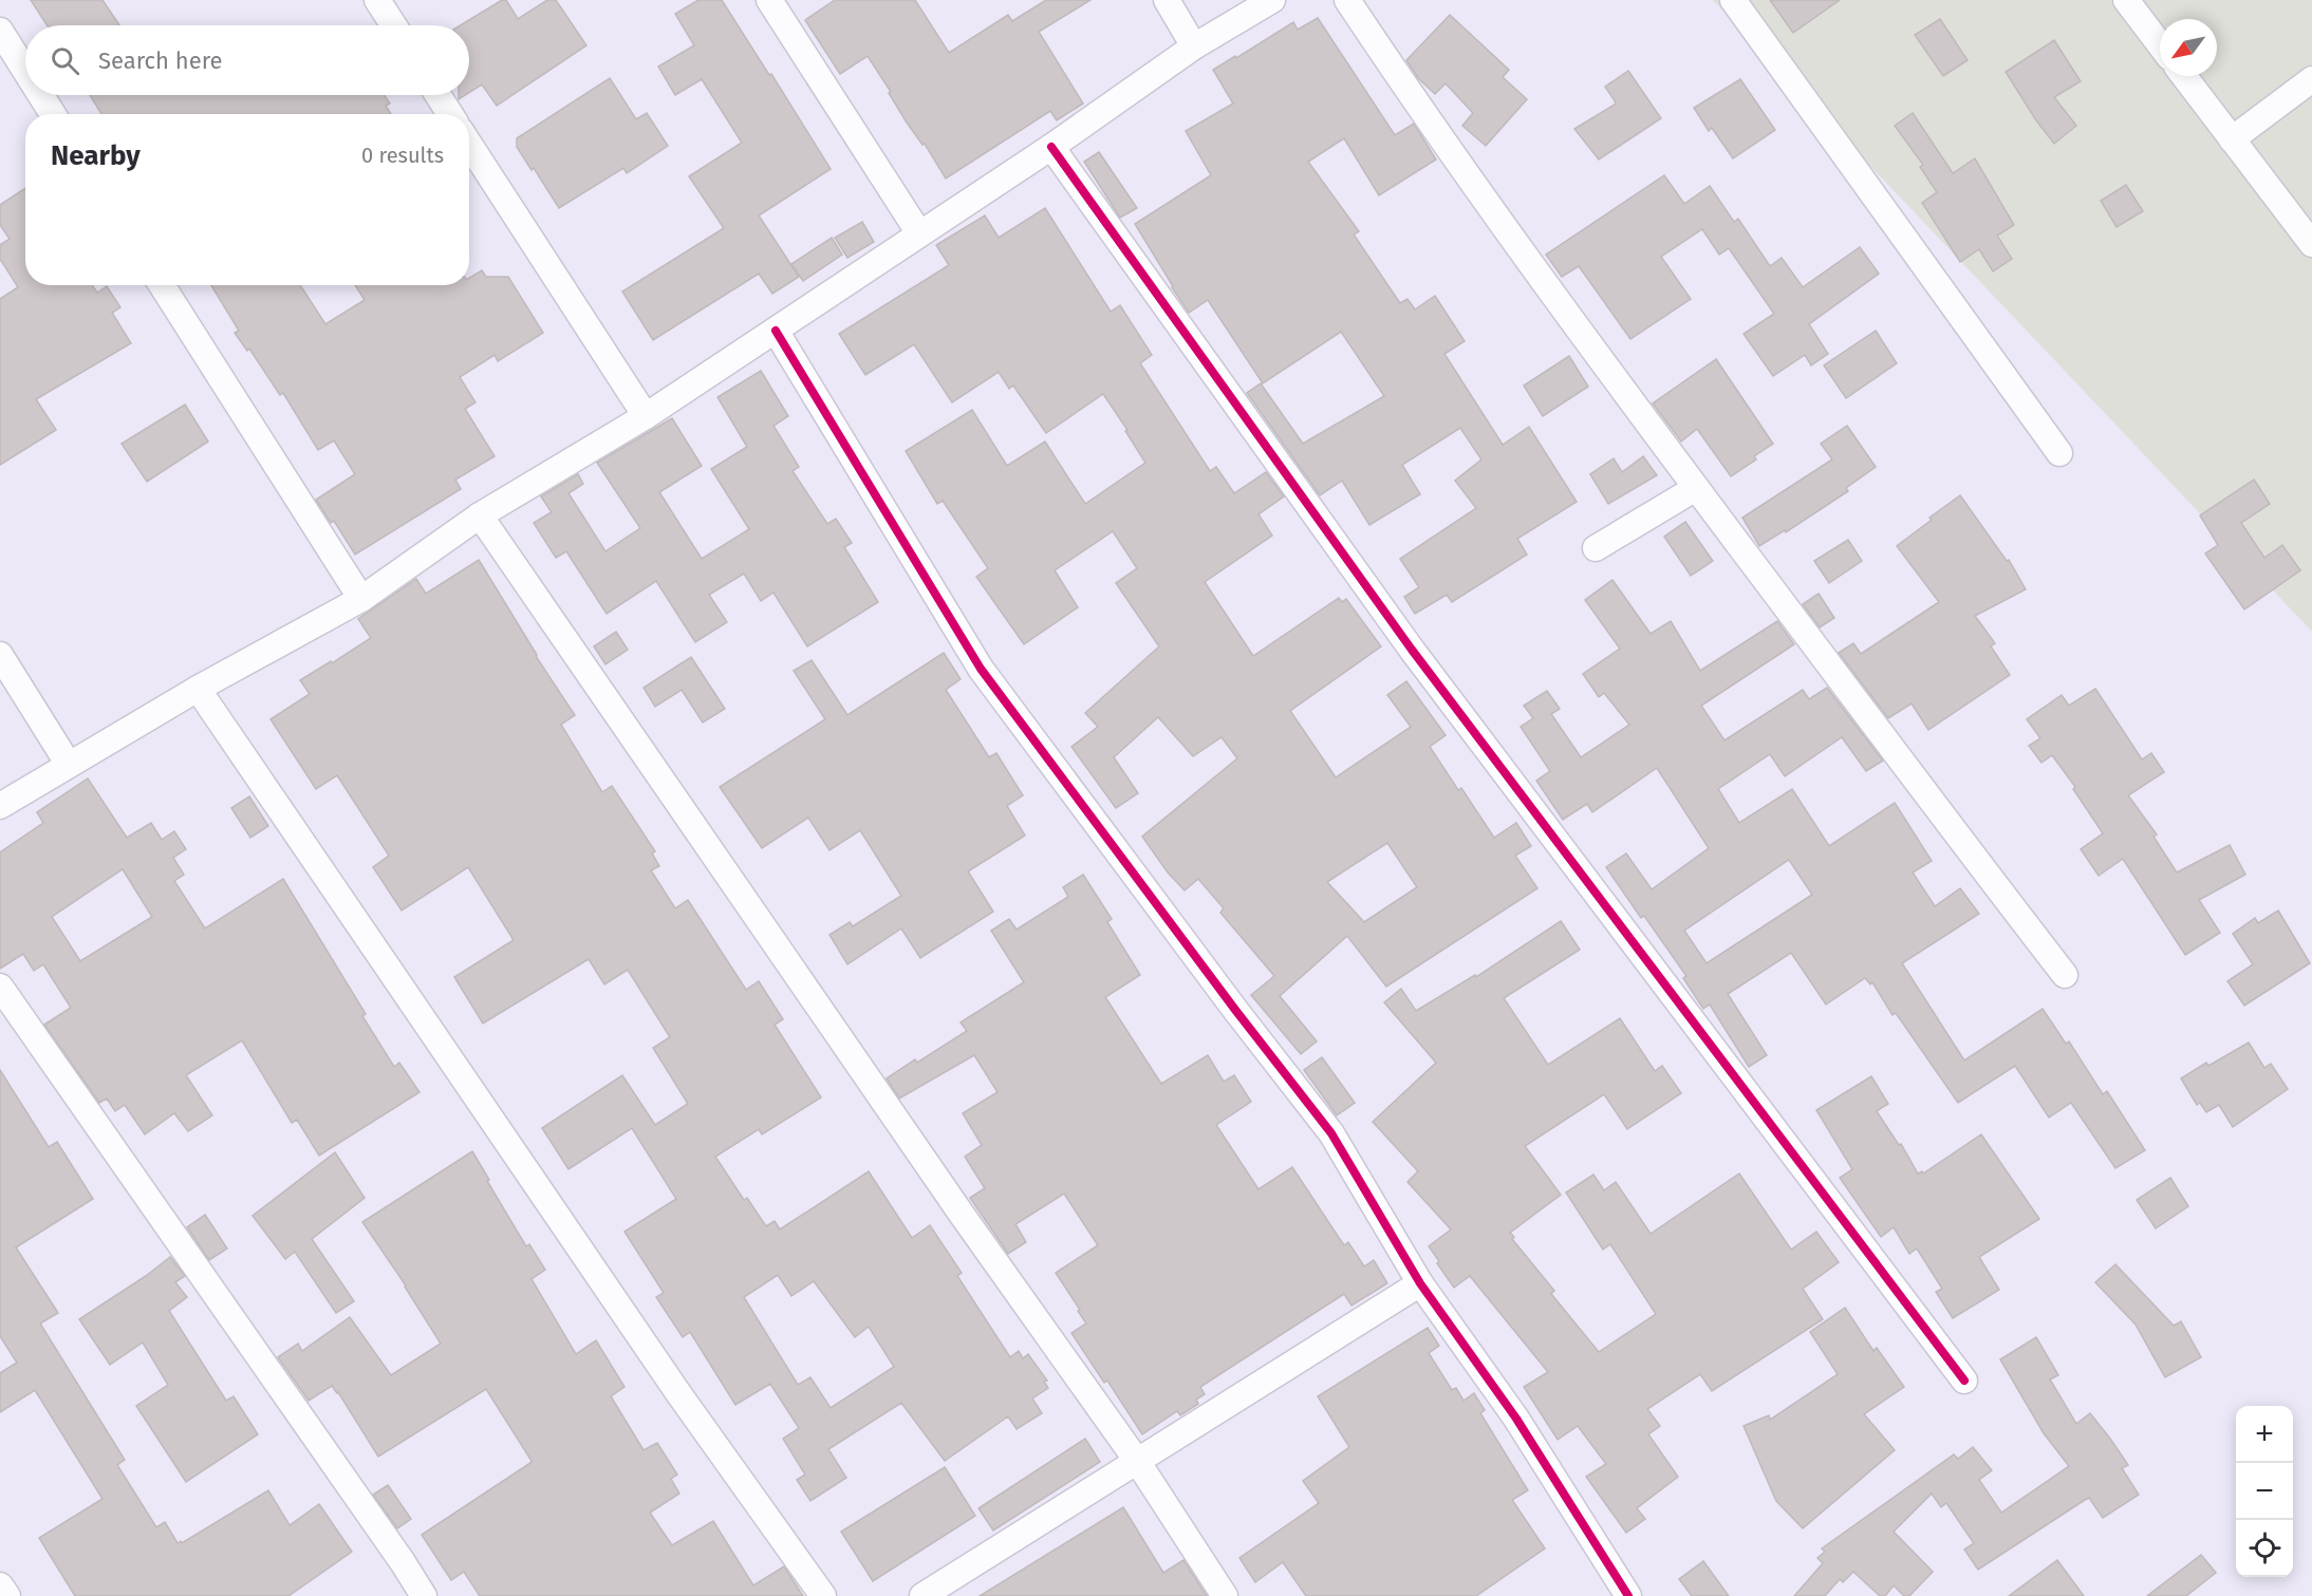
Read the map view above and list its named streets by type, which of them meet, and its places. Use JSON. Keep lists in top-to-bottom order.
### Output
{
  "north": "bottom left",
  "page": {
    "search": "Search here",
    "heading": ["Nearby", "0 results"],
    "map_buttons": ["+", "−"]
  }
}
